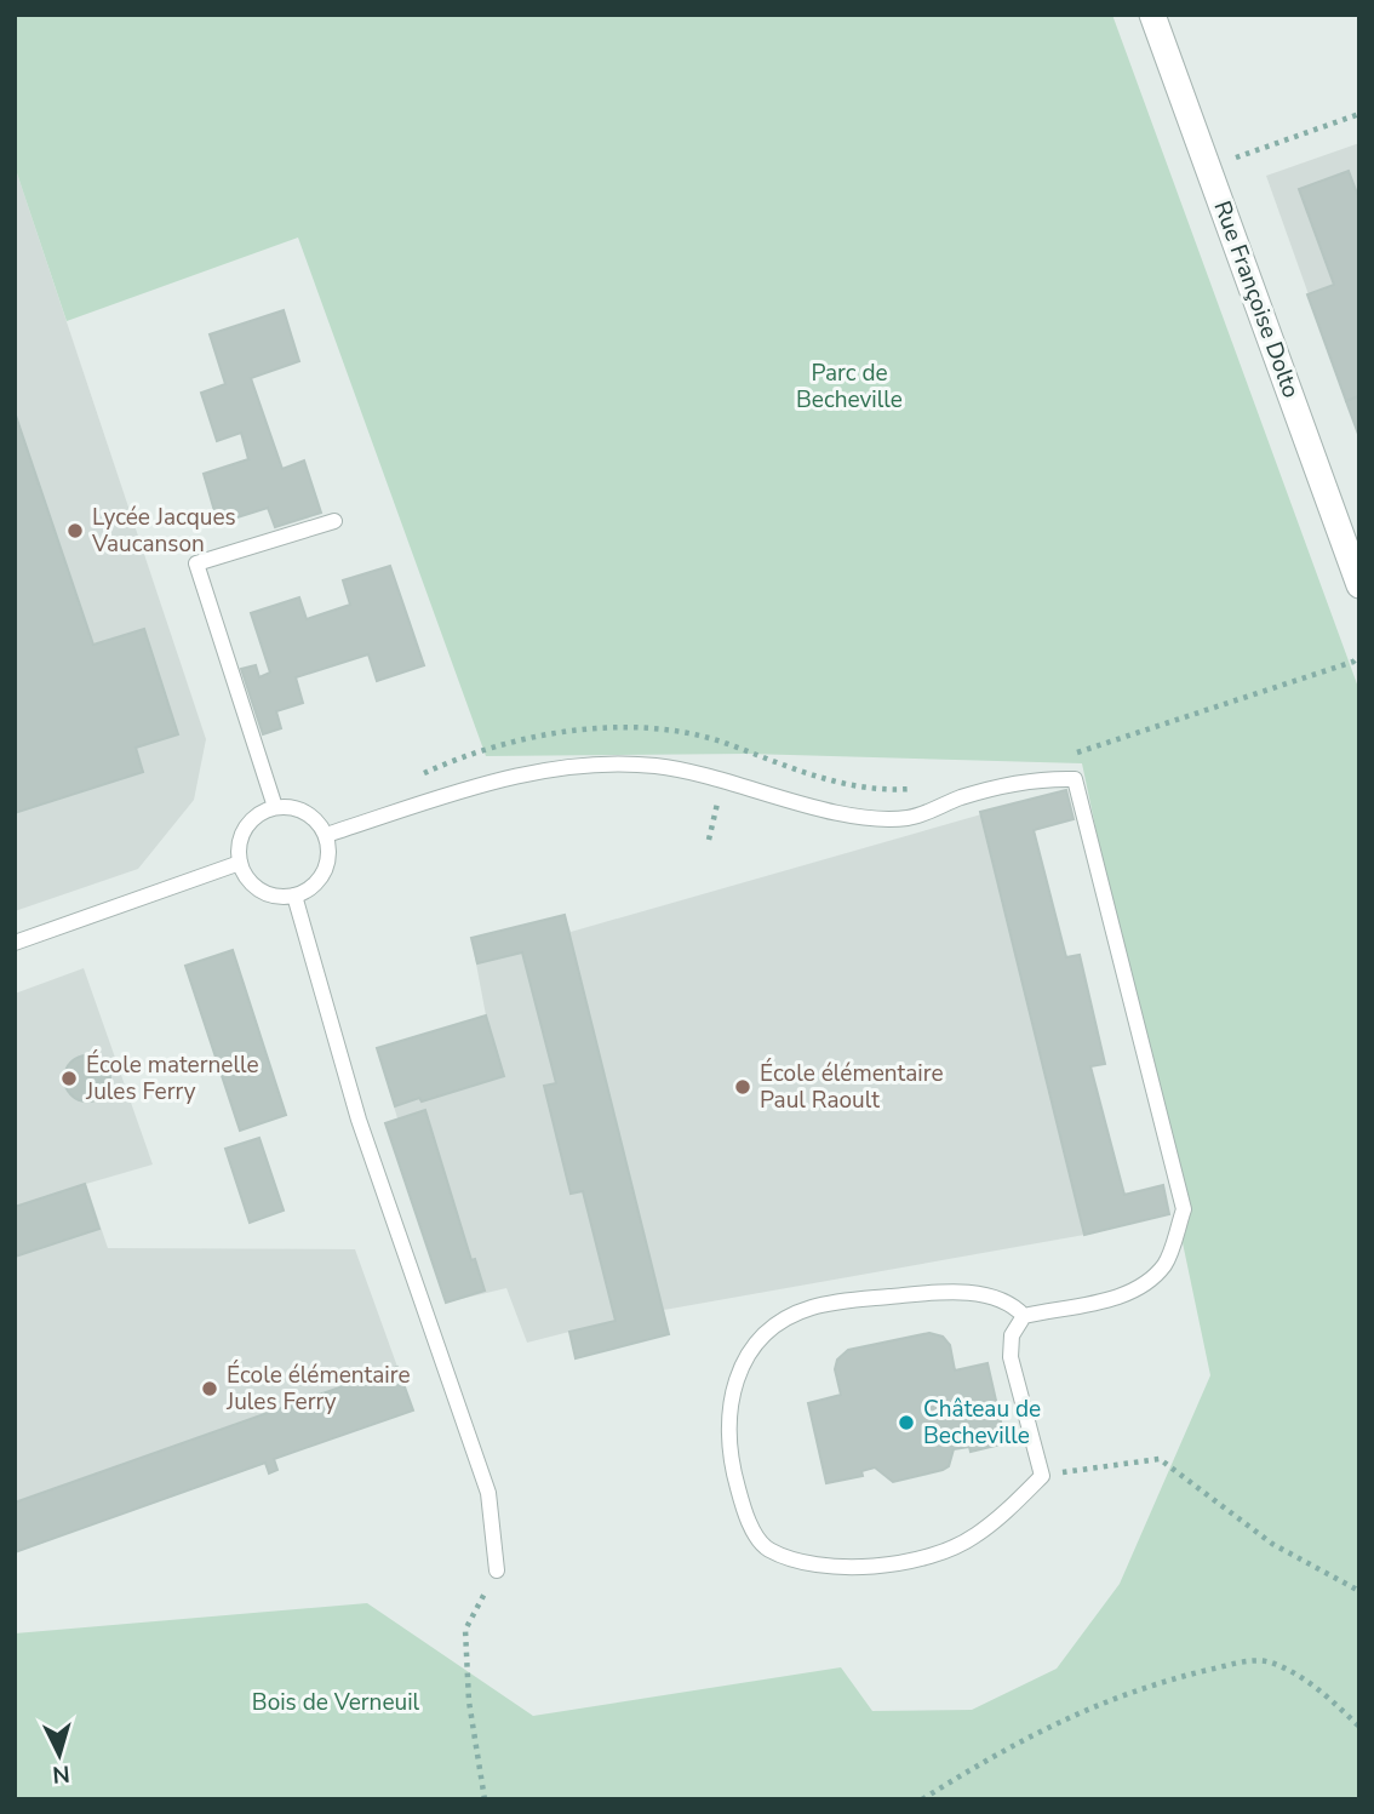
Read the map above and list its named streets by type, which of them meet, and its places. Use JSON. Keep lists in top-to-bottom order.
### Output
{
  "streets": {
    "street": ["Rue Françoise Dolto"]
  },
  "parks": ["Parc de Becheville", "Bois de Verneuil"],
  "places": [
    "Lycée Jacques Vaucanson",
    "École maternelle Jules Ferry",
    "École élémentaire Paul Raoult",
    "École élémentaire Jules Ferry",
    "Château de Becheville"
  ],
  "north": "bottom"
}
